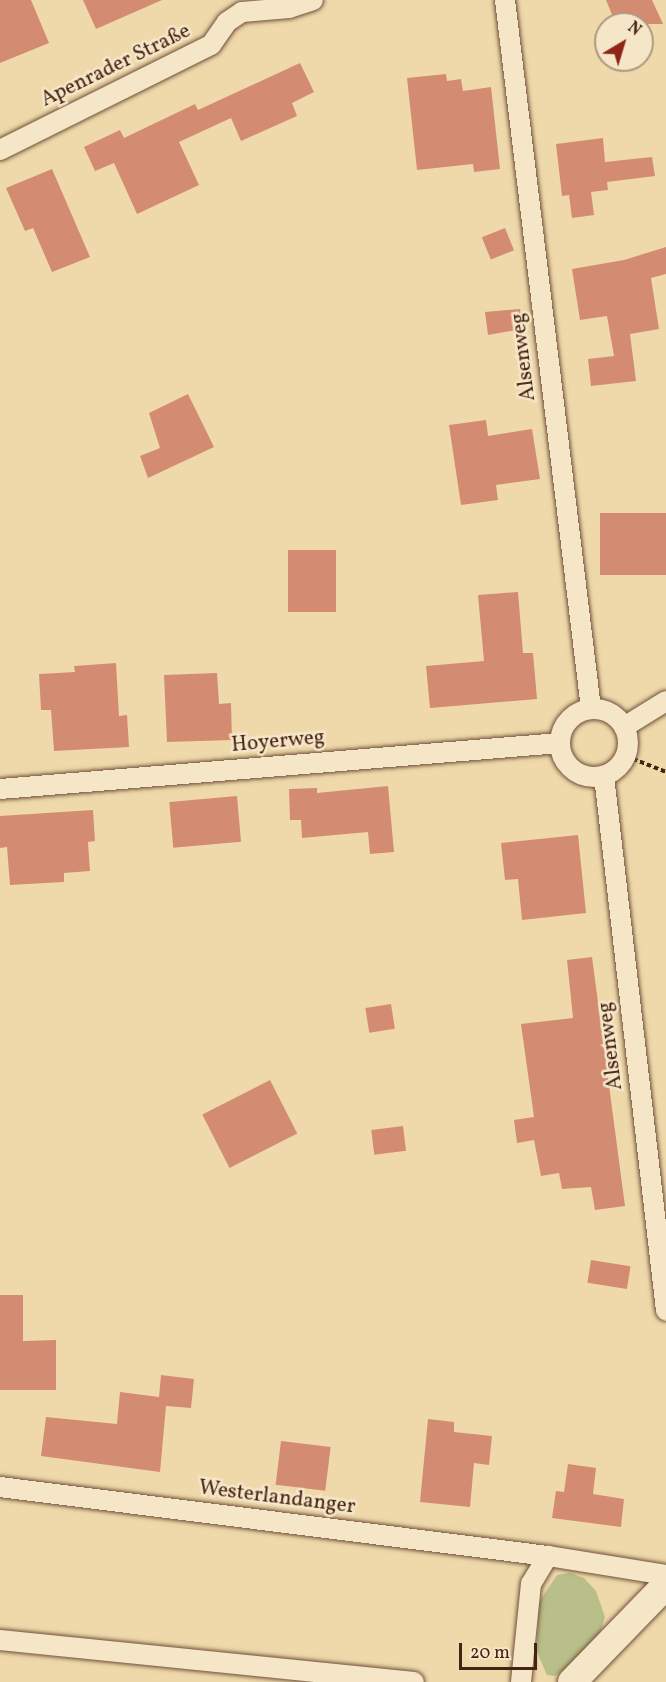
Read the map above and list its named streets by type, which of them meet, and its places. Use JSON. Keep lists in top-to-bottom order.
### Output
{
  "streets": {
    "street": [
      "Apenrader Straße",
      "Alsenweg",
      "Hoyerweg",
      "Westerlandanger"
    ]
  },
  "crossings": [
    ["Alsenweg", "Hoyerweg"]
  ],
  "scale_bar": "20 m",
  "north": "top right"
}
